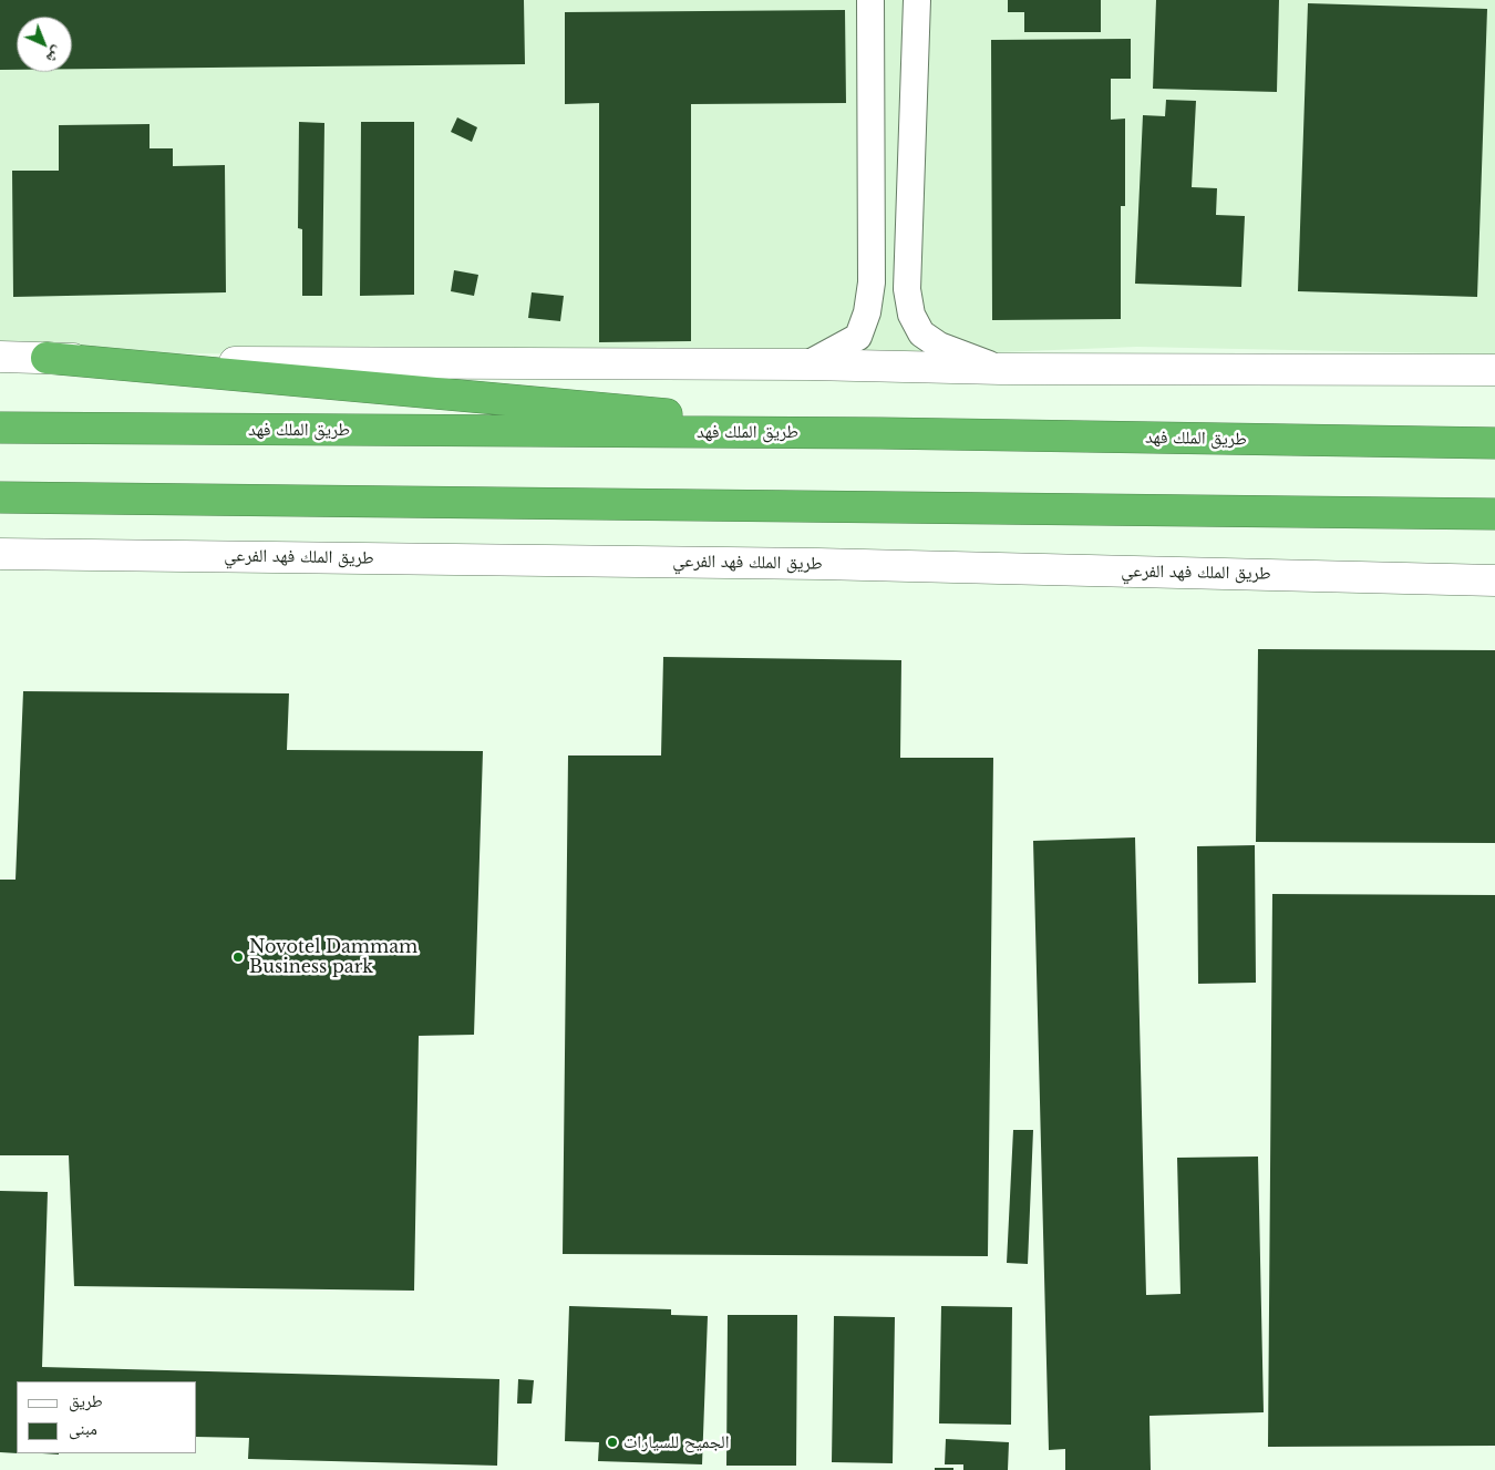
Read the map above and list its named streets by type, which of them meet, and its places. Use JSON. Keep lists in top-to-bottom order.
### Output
{
  "streets": {
    "highway": ["طريق الملك فهد"],
    "main road": ["طريق الملك فهد الفرعي"]
  },
  "places": ["Novotel Dammam Business park", "الجميح للسيارات"],
  "legend": ["طريق", "مبنى"],
  "north": "bottom right"
}
